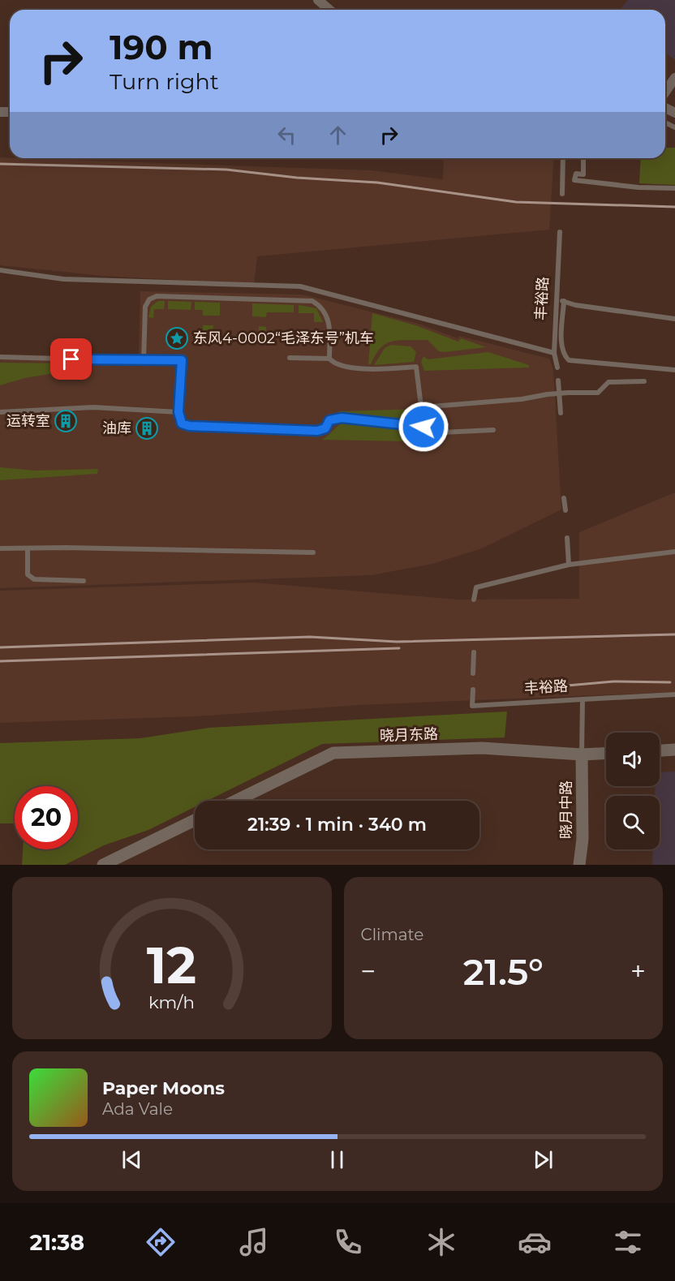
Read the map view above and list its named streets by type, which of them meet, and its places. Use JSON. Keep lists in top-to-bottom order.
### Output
{
  "streets": {
    "street": ["晓月东路", "晓月中路"],
    "lane": ["丰裕路"]
  },
  "crossings": [
    ["丰裕路", "晓月东路"],
    ["丰裕路", "晓月中路"],
    ["晓月东路", "晓月中路"]
  ],
  "places": {
    "place": ["东风4-0002“毛泽东号”机车"],
    "building": ["运转室", "油库"]
  },
  "page": {
    "turn": ["190 m", "Turn right"],
    "limit": "20",
    "trip": "21:39 · 1 min · 340 m",
    "tile": "Climate",
    "heat": ["−", "21.5°", "+"],
    "song": ["Paper Moons", "Ada Vale"],
    "tabs": "21:38",
    "gauge": ["12", "km/h"]
  }
}
